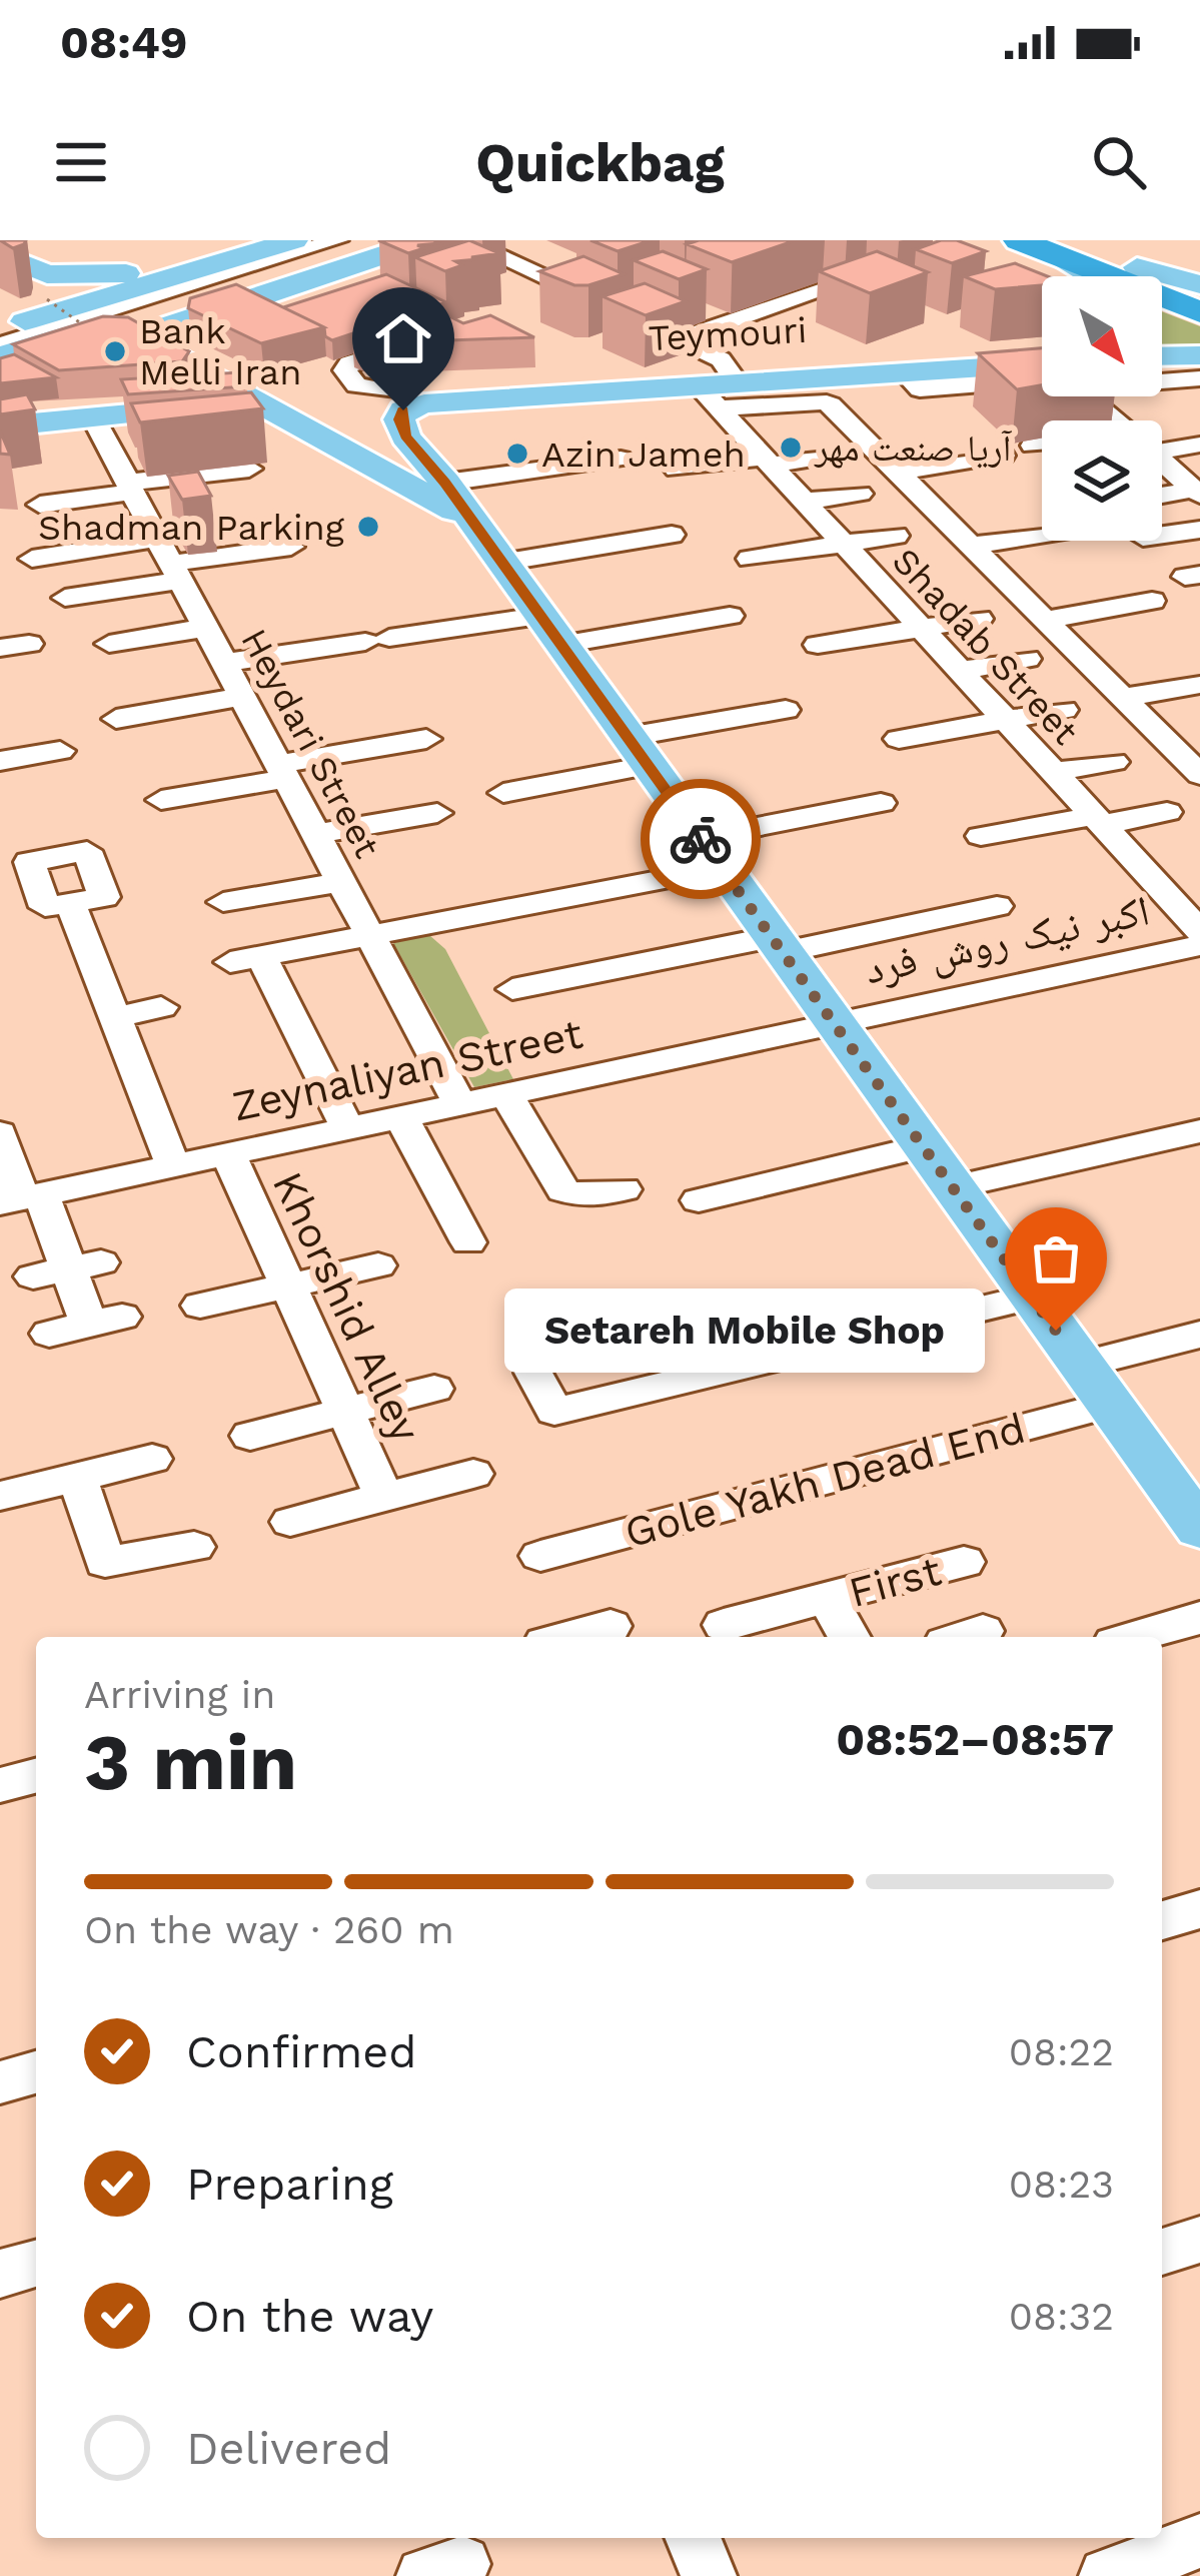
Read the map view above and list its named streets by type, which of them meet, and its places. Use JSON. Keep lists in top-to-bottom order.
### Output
{
  "streets": {
    "main road": ["Teymouri"],
    "street": [
      "Shadab Street",
      "Heydari Street",
      "اکبر نیک روش فرد",
      "Zeynaliyan Street",
      "Khorshid Alley",
      "Gole Yakh Dead End",
      "First"
    ]
  },
  "crossings": [
    ["Teymouri", "Shadab Street"],
    ["Heydari Street", "Zeynaliyan Street"],
    ["اکبر نیک روش فرد", "Zeynaliyan Street"],
    ["Zeynaliyan Street", "Khorshid Alley"]
  ],
  "places": [
    "Bank Melli Iran",
    "آریا صنعت مهر",
    "Azin Jameh",
    "Shadman Parking",
    "Setareh Mobile Shop"
  ],
  "north": "bottom right",
  "page": {
    "status": "08:49",
    "header": "Quickbag",
    "bubble": "Setareh Mobile Shop",
    "heading": ["3 min", "Arriving in", "08:52–08:57"],
    "bar": "On the way · 260 m",
    "list": [
      ["Confirmed", "08:22"],
      ["Preparing", "08:23"],
      ["On the way", "08:32"],
      "Delivered"
    ]
  }
}
